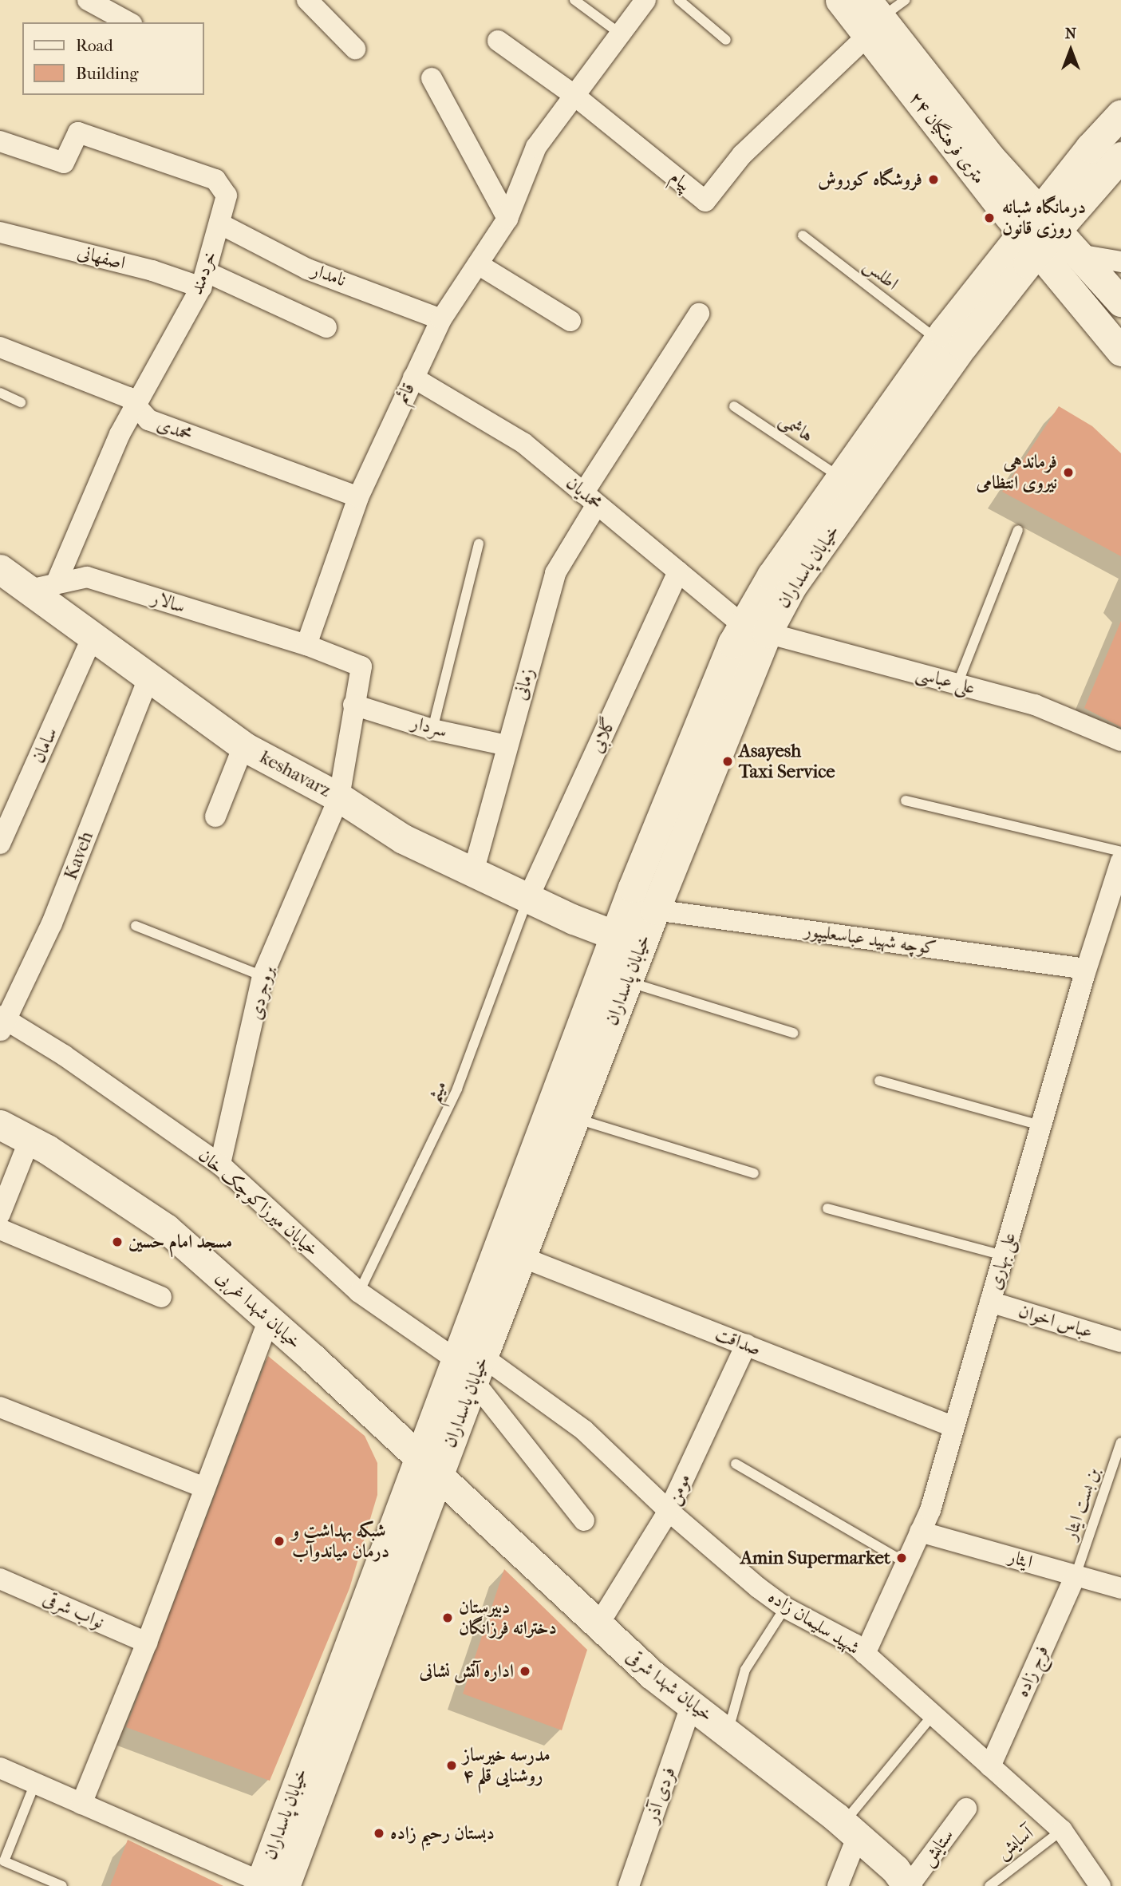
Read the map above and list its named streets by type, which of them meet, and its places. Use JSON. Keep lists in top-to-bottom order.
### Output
{
  "streets": {
    "main road": [
      "۲۴ متری فرهنگیان",
      "خیابان پاسداران",
      "keshavarz",
      "خیابان شهدا غربی",
      "خیابان شهدا شرقی"
    ],
    "street": [
      "پیام",
      "اصفهانی",
      "خردمند",
      "نامدار",
      "قائم",
      "محمدی",
      "محمدیان",
      "سالار",
      "علی عباسی",
      "زمانی",
      "سردار",
      "گلابی",
      "سامان",
      "Kaveh",
      "کوچه شهید عباسعلیپور",
      "بروجردی",
      "خیابان میرزاکوچک خان",
      "علی بهاری",
      "عباس اخوان",
      "صداقت",
      "مومن",
      "ایثار",
      "نواب شرقی",
      "شهید سلیمان زاده",
      "فرج زاده",
      "فردی آذر",
      "ستایش"
    ],
    "lane": [
      "اطلس",
      "هاشمی",
      "میثم",
      "بن بست ایثار",
      "آسایش"
    ]
  },
  "crossings": [
    ["۲۴ متری فرهنگیان", "پیام"],
    ["۲۴ متری فرهنگیان", "خیابان پاسداران"],
    ["پیام", "قائم"],
    ["اصفهانی", "خردمند"],
    ["خردمند", "نامدار"],
    ["خردمند", "محمدی"],
    ["خردمند", "سالار"],
    ["خردمند", "keshavarz"],
    ["اطلس", "خیابان پاسداران"],
    ["نامدار", "قائم"],
    ["قائم", "محمدی"],
    ["قائم", "محمدیان"],
    ["قائم", "سالار"],
    ["هاشمی", "خیابان پاسداران"],
    ["محمدیان", "خیابان پاسداران"],
    ["محمدیان", "علی عباسی"],
    ["محمدیان", "زمانی"],
    ["محمدیان", "گلابی"],
    ["خیابان پاسداران", "علی عباسی"],
    ["خیابان پاسداران", "keshavarz"],
    ["خیابان پاسداران", "کوچه شهید عباسعلیپور"],
    ["خیابان پاسداران", "خیابان میرزاکوچک خان"],
    ["خیابان پاسداران", "خیابان شهدا غربی"],
    ["خیابان پاسداران", "صداقت"],
    ["خیابان پاسداران", "شهید سلیمان زاده"],
    ["خیابان پاسداران", "خیابان شهدا شرقی"],
    ["سالار", "keshavarz"],
    ["زمانی", "سردار"],
    ["زمانی", "keshavarz"],
    ["گلابی", "keshavarz"],
    ["گلابی", "میثم"],
    ["سامان", "keshavarz"],
    ["keshavarz", "Kaveh"],
    ["keshavarz", "بروجردی"],
    ["keshavarz", "میثم"],
    ["Kaveh", "خیابان میرزاکوچک خان"],
    ["کوچه شهید عباسعلیپور", "علی بهاری"],
    ["بروجردی", "خیابان میرزاکوچک خان"],
    ["میثم", "خیابان میرزاکوچک خان"],
    ["خیابان میرزاکوچک خان", "شهید سلیمان زاده"],
    ["علی بهاری", "عباس اخوان"],
    ["علی بهاری", "صداقت"],
    ["علی بهاری", "ایثار"],
    ["علی بهاری", "شهید سلیمان زاده"],
    ["خیابان شهدا غربی", "خیابان شهدا شرقی"],
    ["صداقت", "مومن"],
    ["مومن", "شهید سلیمان زاده"],
    ["مومن", "خیابان شهدا شرقی"],
    ["بن بست ایثار", "ایثار"],
    ["بن بست ایثار", "فرج زاده"],
    ["ایثار", "فرج زاده"],
    ["شهید سلیمان زاده", "فرج زاده"],
    ["شهید سلیمان زاده", "آسایش"],
    ["خیابان شهدا شرقی", "فردی آذر"],
    ["خیابان شهدا شرقی", "ستایش"]
  ],
  "places": [
    "فروشگاه کوروش",
    "درمانگاه شبانه روزی قانون",
    "فرماندهی نیروی انتظامی",
    "Asayesh Taxi Service",
    "مسجد امام حسین",
    "شبکه بهداشت و درمان میاندوآب",
    "Amin Supermarket",
    "دبیرستان دخترانه فرزانگان",
    "اداره آتش نشانی",
    "مدرسه خیرساز روشنایی قلم ۴",
    "دبستان رحیم زاده"
  ],
  "legend": ["Road", "Building"],
  "north": "top"
}
